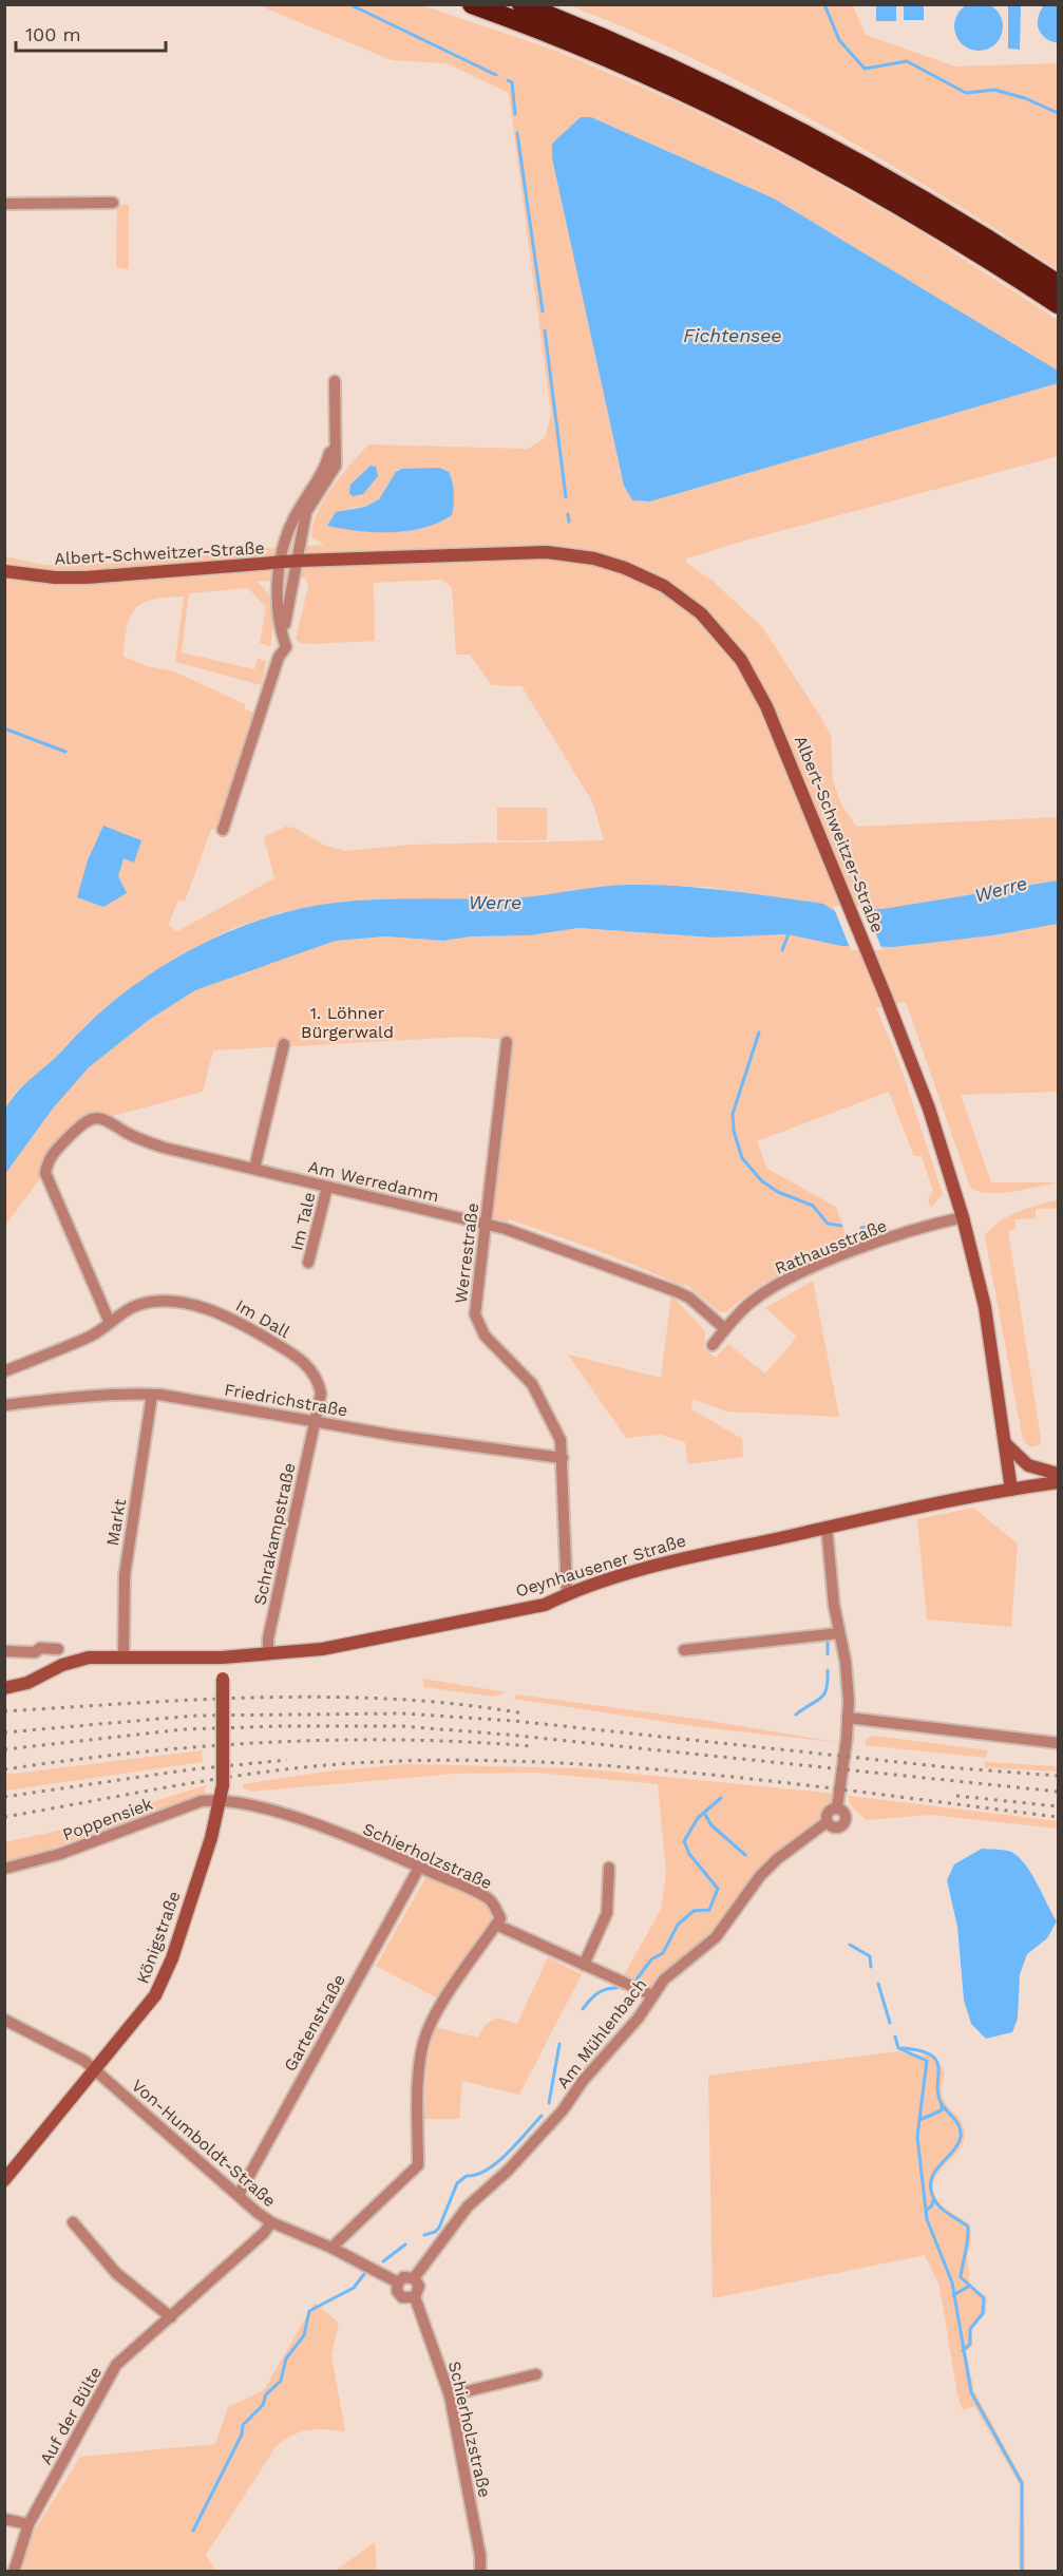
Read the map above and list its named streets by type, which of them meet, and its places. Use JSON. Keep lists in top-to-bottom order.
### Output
{
  "streets": {
    "main road": ["Albert-Schweitzer-Straße", "Oeynhausener Straße", "Königstraße"],
    "street": [
      "Am Werredamm",
      "Im Tale",
      "Rathausstraße",
      "Werrestraße",
      "Im Dall",
      "Friedrichstraße",
      "Markt",
      "Schrakampstraße",
      "Poppensiek",
      "Schierholzstraße",
      "Gartenstraße",
      "Am Mühlenbach",
      "Von-Humboldt-Straße",
      "Auf der Bülte"
    ]
  },
  "crossings": [
    ["Albert-Schweitzer-Straße", "Rathausstraße"],
    ["Albert-Schweitzer-Straße", "Oeynhausener Straße"],
    ["Am Werredamm", "Im Tale"],
    ["Am Werredamm", "Werrestraße"],
    ["Am Werredamm", "Im Dall"],
    ["Werrestraße", "Friedrichstraße"],
    ["Werrestraße", "Oeynhausener Straße"],
    ["Im Dall", "Friedrichstraße"],
    ["Im Dall", "Schrakampstraße"],
    ["Friedrichstraße", "Markt"],
    ["Friedrichstraße", "Schrakampstraße"],
    ["Markt", "Oeynhausener Straße"],
    ["Schrakampstraße", "Oeynhausener Straße"],
    ["Oeynhausener Straße", "Königstraße"],
    ["Poppensiek", "Schierholzstraße"],
    ["Poppensiek", "Königstraße"],
    ["Schierholzstraße", "Königstraße"],
    ["Schierholzstraße", "Gartenstraße"],
    ["Schierholzstraße", "Am Mühlenbach"],
    ["Schierholzstraße", "Von-Humboldt-Straße"],
    ["Königstraße", "Von-Humboldt-Straße"],
    ["Gartenstraße", "Von-Humboldt-Straße"],
    ["Am Mühlenbach", "Von-Humboldt-Straße"],
    ["Von-Humboldt-Straße", "Auf der Bülte"]
  ],
  "water": ["Fichtensee", "Werre"],
  "parks": ["1. Löhner Bürgerwald"],
  "scale_bar": "100 m"
}
